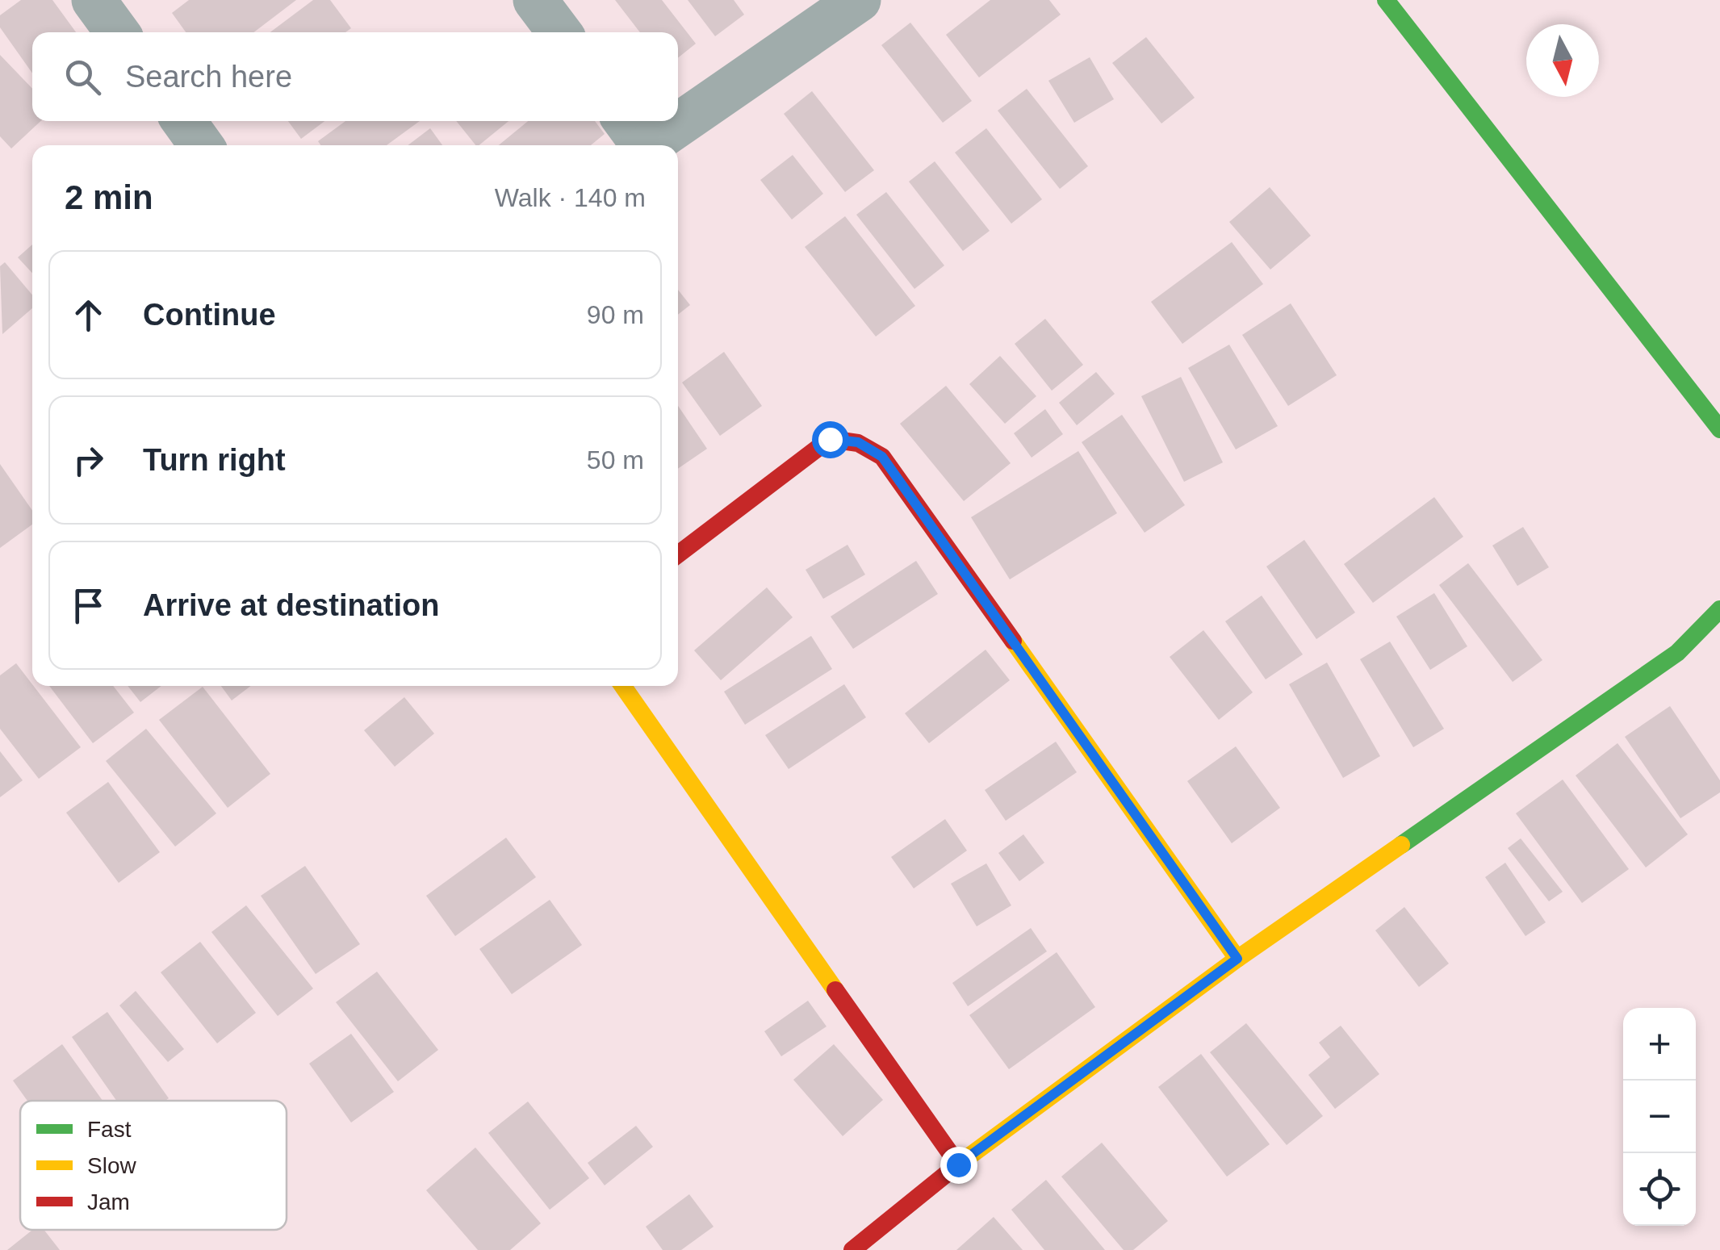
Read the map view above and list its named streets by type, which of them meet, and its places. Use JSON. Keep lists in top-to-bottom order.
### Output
{
  "legend": ["Fast", "Slow", "Jam"],
  "north": "bottom",
  "page": {
    "search": "Search here",
    "heading": ["2 min", "Walk · 140 m"],
    "list": [
      ["Continue", "90 m"],
      ["Turn right", "50 m"],
      "Arrive at destination"
    ],
    "map_buttons": ["+", "−"]
  }
}
